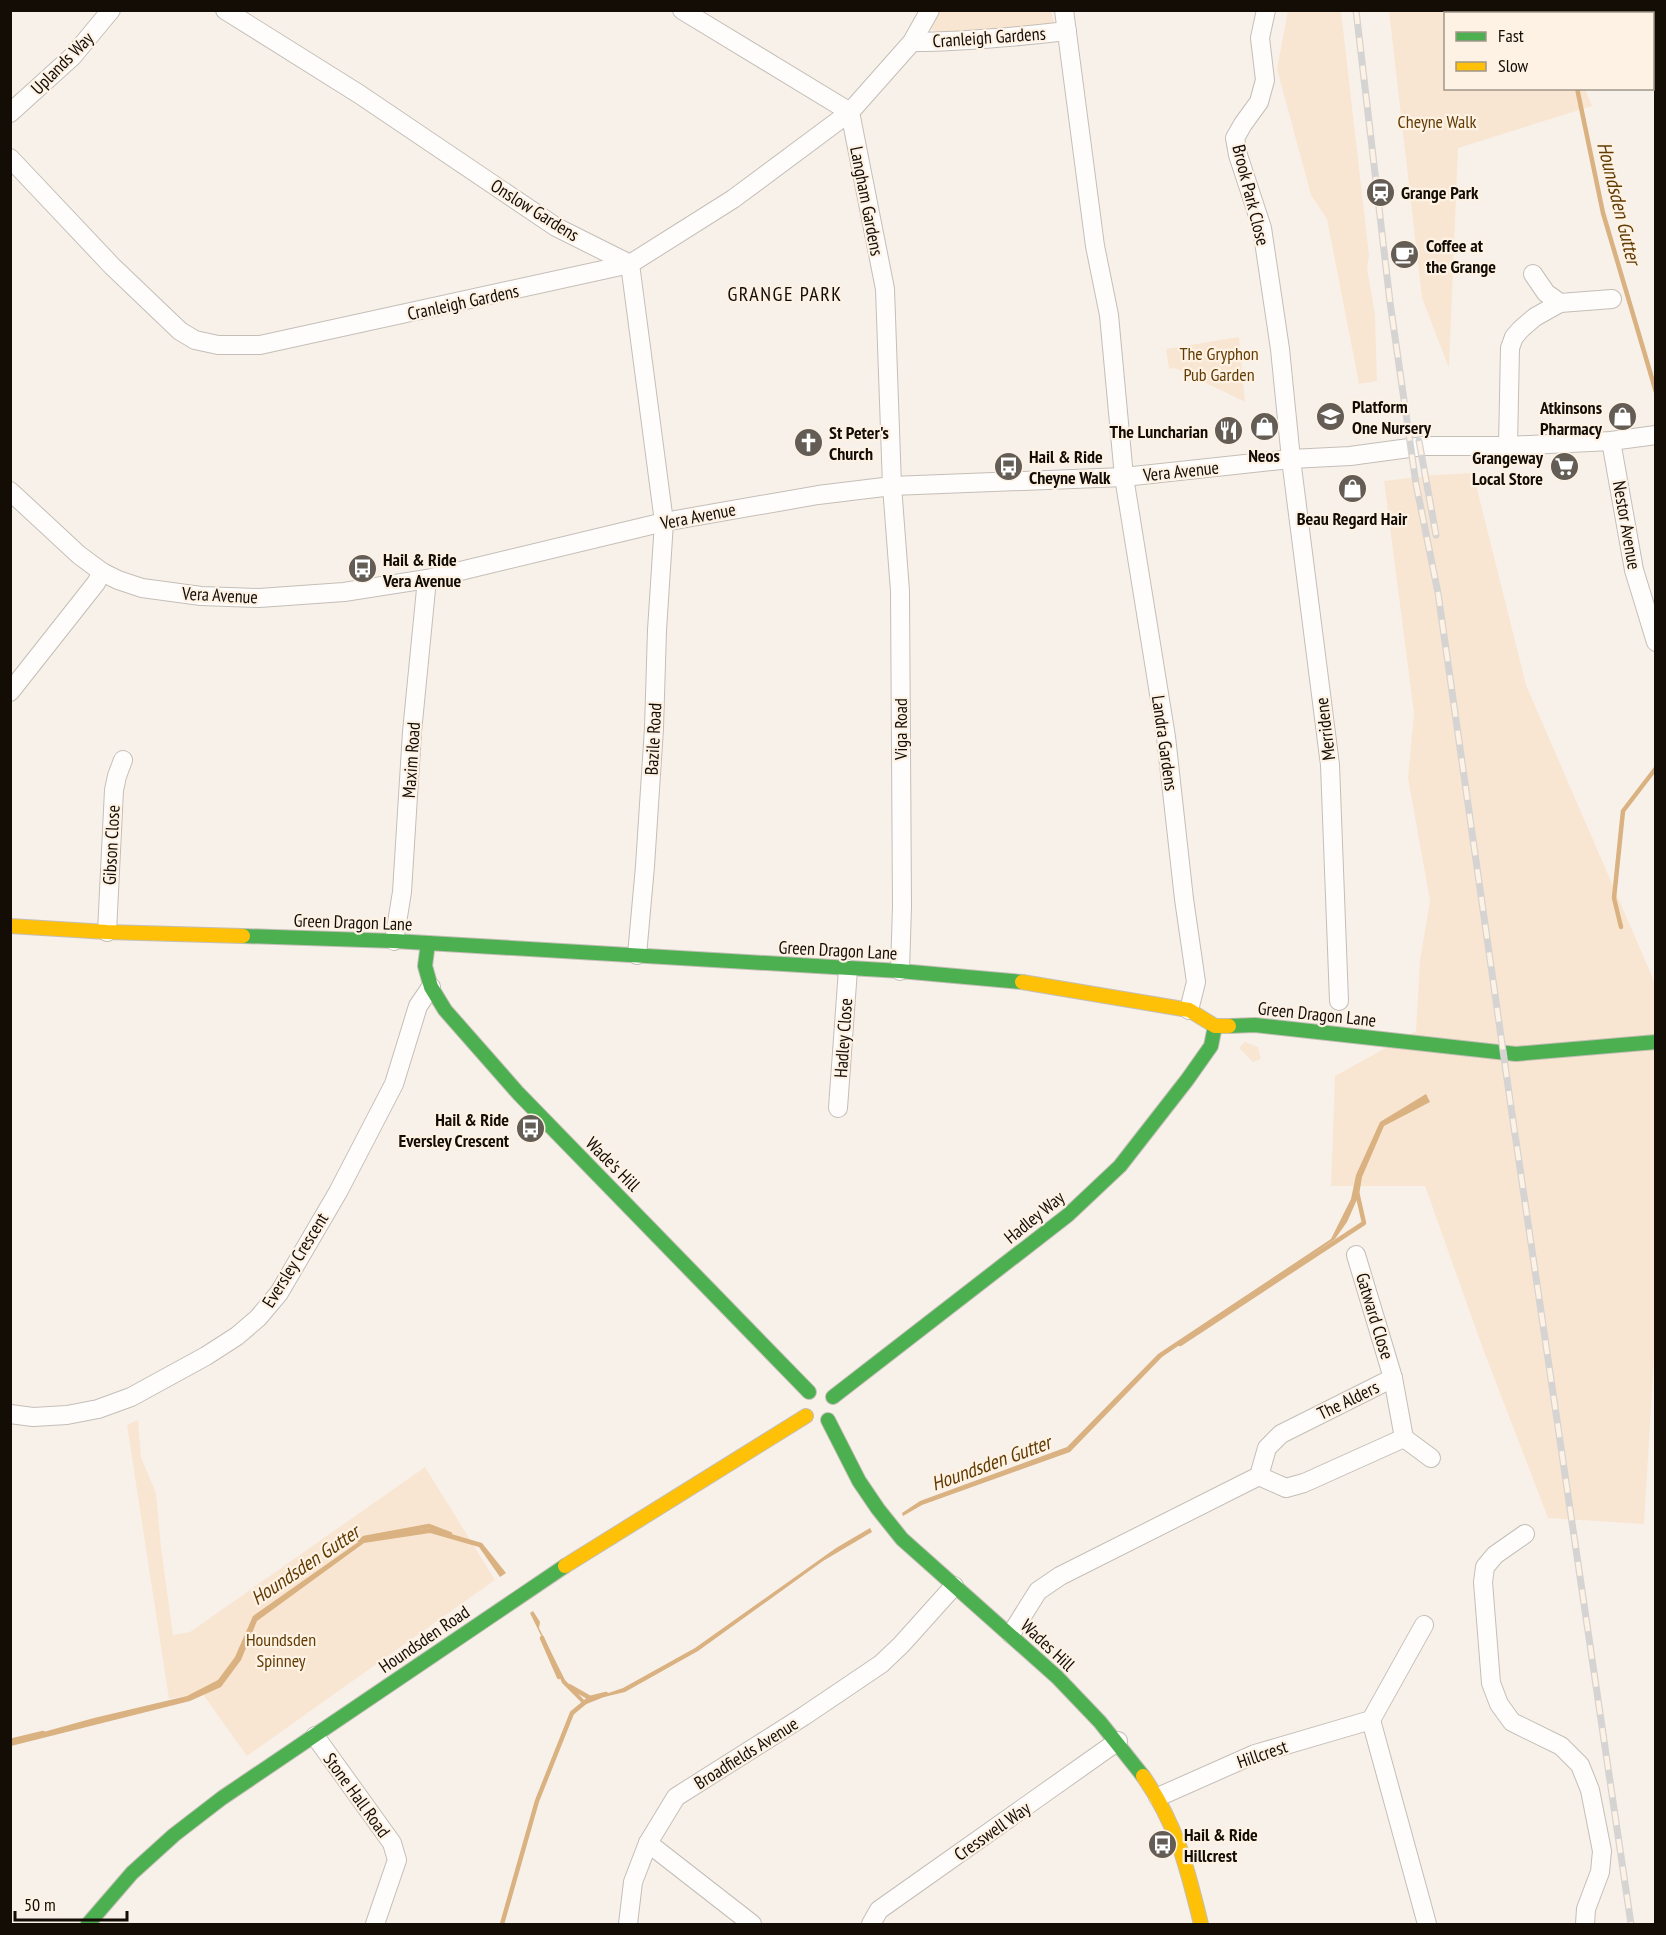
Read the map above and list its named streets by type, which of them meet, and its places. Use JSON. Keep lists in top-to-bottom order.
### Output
{
  "streets": {
    "street": [
      "Cranleigh Gardens",
      "Uplands Way",
      "Brook Park Close",
      "Langham Gardens",
      "Onslow Gardens",
      "Vera Avenue",
      "Nestor Avenue",
      "Viga Road",
      "Merridene",
      "Bazile Road",
      "Landra Gardens",
      "Maxim Road",
      "Gibson Close",
      "Green Dragon Lane",
      "Hadley Close",
      "Wade's Hill",
      "Hadley Way",
      "Eversley Crescent",
      "Gatward Close",
      "The Alders",
      "Houndsden Road",
      "Wades Hill",
      "Broadfields Avenue",
      "Hillcrest",
      "Stone Hall Road",
      "Cresswell Way"
    ]
  },
  "crossings": [
    ["Cranleigh Gardens", "Langham Gardens"],
    ["Cranleigh Gardens", "Onslow Gardens"],
    ["Brook Park Close", "Vera Avenue"],
    ["Brook Park Close", "Merridene"],
    ["Langham Gardens", "Vera Avenue"],
    ["Langham Gardens", "Viga Road"],
    ["Vera Avenue", "Nestor Avenue"],
    ["Vera Avenue", "Viga Road"],
    ["Vera Avenue", "Merridene"],
    ["Vera Avenue", "Bazile Road"],
    ["Vera Avenue", "Landra Gardens"],
    ["Vera Avenue", "Maxim Road"],
    ["Viga Road", "Green Dragon Lane"],
    ["Bazile Road", "Green Dragon Lane"],
    ["Landra Gardens", "Green Dragon Lane"],
    ["Maxim Road", "Green Dragon Lane"],
    ["Gibson Close", "Green Dragon Lane"],
    ["Green Dragon Lane", "Hadley Close"],
    ["Green Dragon Lane", "Wade's Hill"],
    ["Green Dragon Lane", "Hadley Way"],
    ["Wade's Hill", "Hadley Way"],
    ["Wade's Hill", "Eversley Crescent"],
    ["Wade's Hill", "Houndsden Road"],
    ["Wade's Hill", "Wades Hill"],
    ["Hadley Way", "Houndsden Road"],
    ["Hadley Way", "Wades Hill"],
    ["Gatward Close", "The Alders"],
    ["Houndsden Road", "Wades Hill"],
    ["Houndsden Road", "Stone Hall Road"],
    ["Wades Hill", "Broadfields Avenue"],
    ["Wades Hill", "Hillcrest"],
    ["Wades Hill", "Cresswell Way"]
  ],
  "districts": ["GRANGE PARK"],
  "water": ["Houndsden Gutter"],
  "parks": ["Cheyne Walk", "The Gryphon Pub Garden", "Houndsden Spinney"],
  "places": {
    "station": ["Grange Park"],
    "cafe": ["Coffee at the Grange"],
    "school or university": ["Platform One Nursery"],
    "shop": ["Atkinsons Pharmacy", "Neos", "Beau Regard Hair"],
    "restaurant": ["The Luncharian"],
    "church": ["St Peter's Church"],
    "bus stop": [
      "Hail & Ride Cheyne Walk",
      "Hail & Ride Vera Avenue",
      "Hail & Ride Eversley Crescent",
      "Hail & Ride Hillcrest"
    ],
    "supermarket": ["Grangeway Local Store"]
  },
  "legend": ["Fast", "Slow"],
  "scale_bar": "50 m"
}
